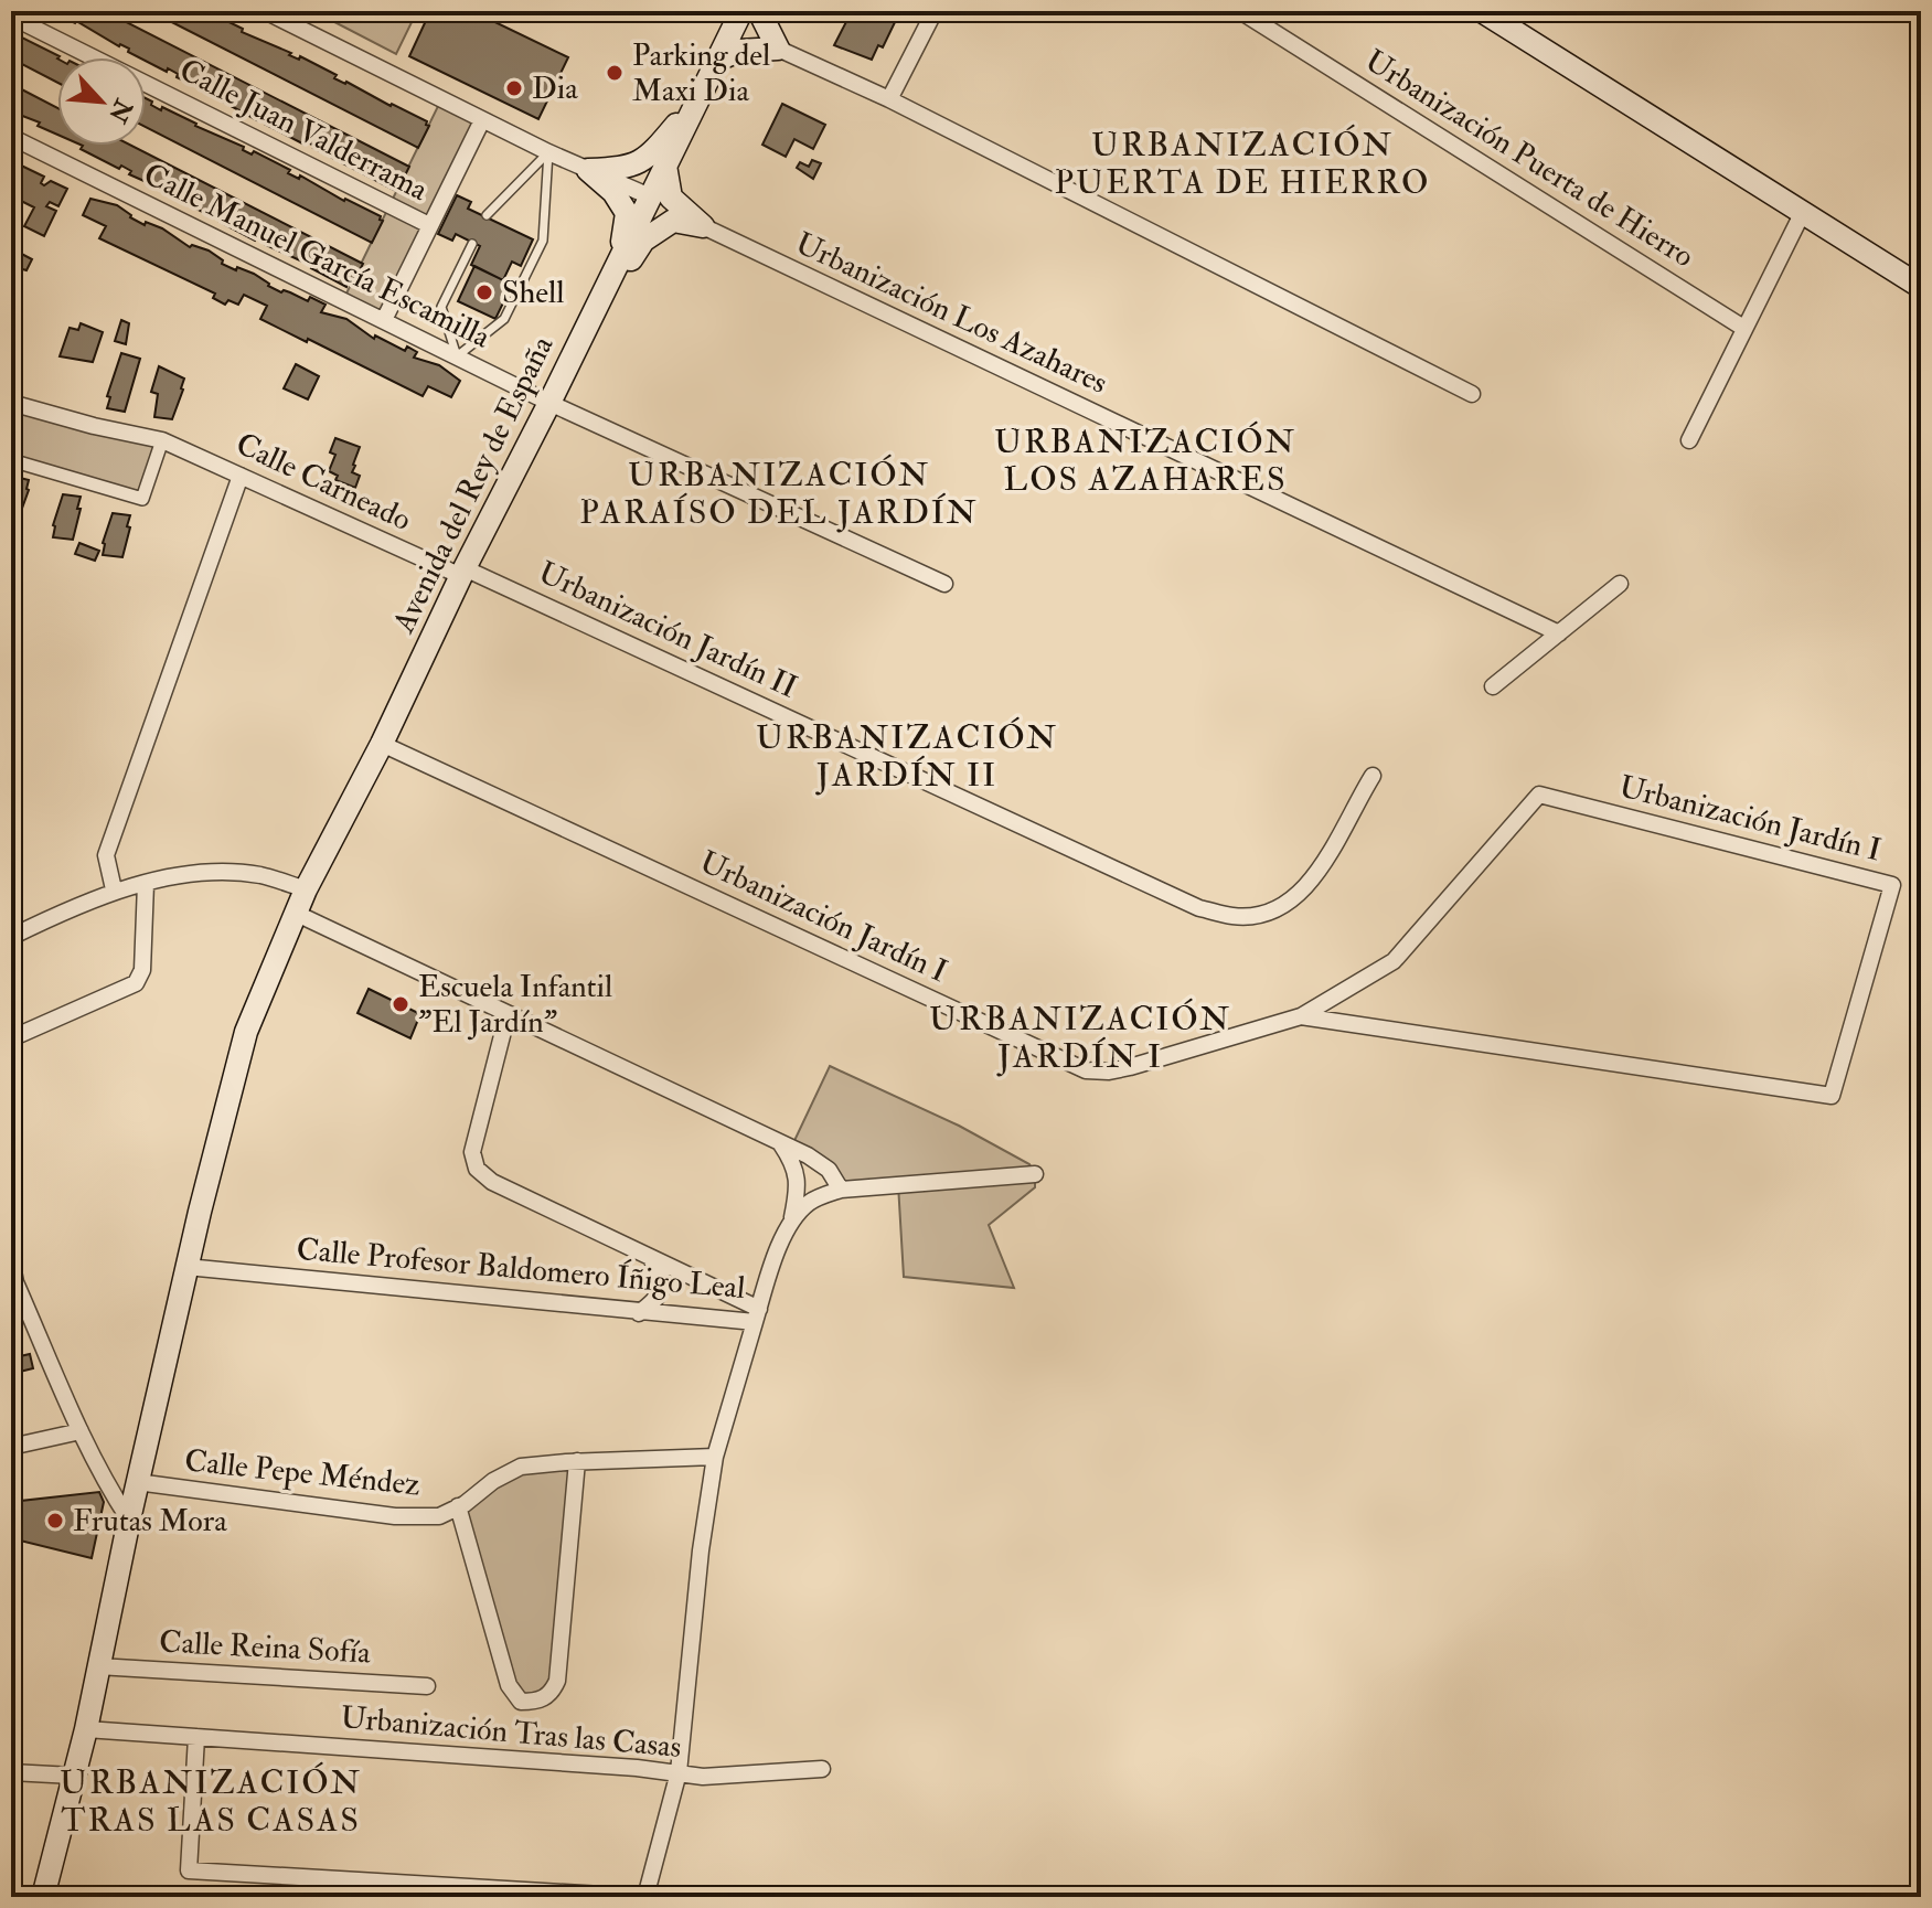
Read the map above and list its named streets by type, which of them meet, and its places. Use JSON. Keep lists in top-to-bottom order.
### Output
{
  "streets": {
    "main road": ["Avenida del Rey de España"],
    "street": [
      "Calle Juan Valderrama",
      "Urbanización Puerta de Hierro",
      "Calle Manuel García Escamilla",
      "Urbanización Los Azahares",
      "Calle Carneado",
      "Urbanización Jardín II",
      "Urbanización Jardín I",
      "Calle Profesor Baldomero Íñigo Leal",
      "Calle Pepe Méndez",
      "Calle Reina Sofía",
      "Urbanización Tras las Casas"
    ]
  },
  "crossings": [
    ["Calle Manuel García Escamilla", "Avenida del Rey de España"],
    ["Calle Carneado", "Avenida del Rey de España"],
    ["Calle Carneado", "Urbanización Jardín II"],
    ["Avenida del Rey de España", "Urbanización Jardín II"],
    ["Avenida del Rey de España", "Urbanización Jardín I"],
    ["Avenida del Rey de España", "Calle Profesor Baldomero Íñigo Leal"],
    ["Avenida del Rey de España", "Calle Pepe Méndez"],
    ["Avenida del Rey de España", "Calle Reina Sofía"],
    ["Avenida del Rey de España", "Urbanización Tras las Casas"]
  ],
  "districts": [
    "URBANIZACIÓN PUERTA DE HIERRO",
    "URBANIZACIÓN LOS AZAHARES",
    "URBANIZACIÓN PARAÍSO DEL JARDÍN",
    "URBANIZACIÓN JARDÍN II",
    "URBANIZACIÓN JARDÍN I",
    "URBANIZACIÓN TRAS LAS CASAS"
  ],
  "places": [
    "Parking del Maxi Dia",
    "Dia",
    "Shell",
    "Escuela Infantil \"El Jardín\"",
    "Frutas Mora"
  ],
  "north": "bottom right"
}
